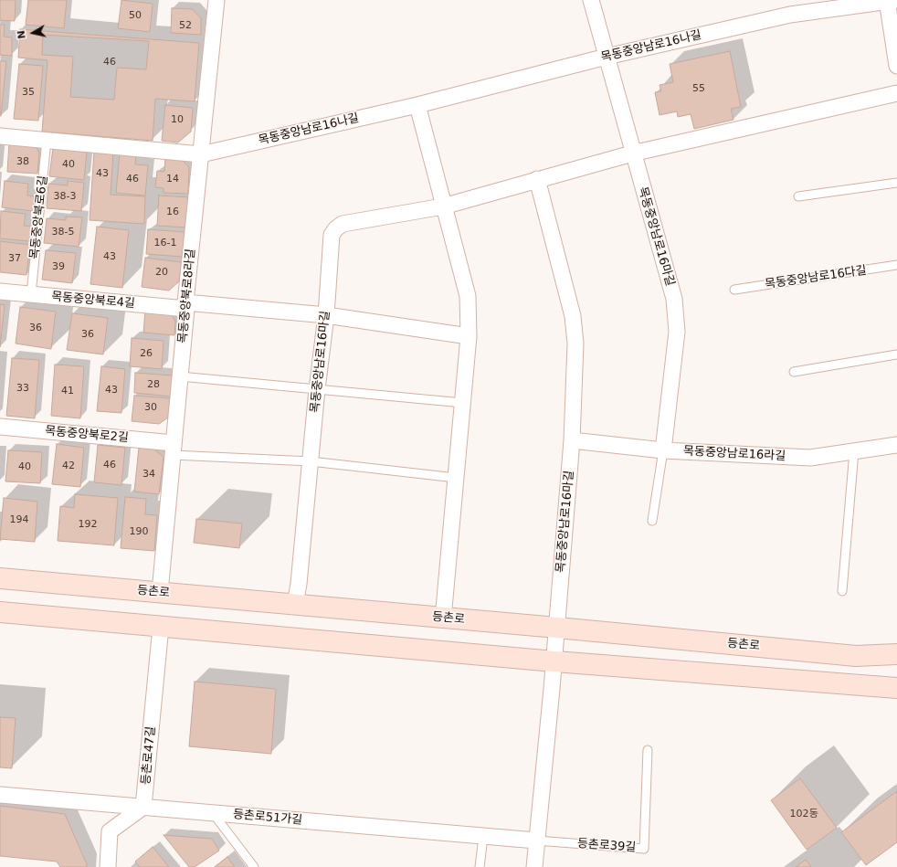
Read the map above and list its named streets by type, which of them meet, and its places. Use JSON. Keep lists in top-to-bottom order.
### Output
{
  "streets": {
    "main road": ["등촌로"],
    "street": [
      "목동중앙남로16나길",
      "목동중앙남로16마길",
      "목동중앙북로8라길",
      "목동중앙북로4길",
      "목동중앙북로2길",
      "목동중앙남로16라길",
      "등촌로47길",
      "등촌로51가길"
    ],
    "lane": ["목동중앙북로6길", "목동중앙남로16다길", "등촌로39길"]
  },
  "crossings": [
    ["목동중앙남로16나길", "목동중앙북로8라길"],
    ["목동중앙북로6길", "목동중앙북로4길"],
    ["목동중앙남로16마길", "목동중앙북로4길"],
    ["목동중앙남로16마길", "목동중앙남로16라길"],
    ["목동중앙남로16마길", "등촌로"],
    ["목동중앙북로8라길", "목동중앙북로4길"],
    ["목동중앙북로8라길", "목동중앙북로2길"],
    ["목동중앙북로8라길", "등촌로"],
    ["등촌로47길", "등촌로51가길"],
    ["등촌로51가길", "등촌로39길"]
  ],
  "house_numbers": [
    "50",
    "52",
    "46",
    "55",
    "35",
    "10",
    "38",
    "40",
    "43",
    "46",
    "14",
    "38-3",
    "16",
    "38-5",
    "16-1",
    "43",
    "37",
    "39",
    "20",
    "36",
    "36",
    "26",
    "28",
    "33",
    "43",
    "41",
    "30",
    "46",
    "42",
    "40",
    "34",
    "194",
    "192",
    "190",
    "102동"
  ],
  "north": "left"
}
